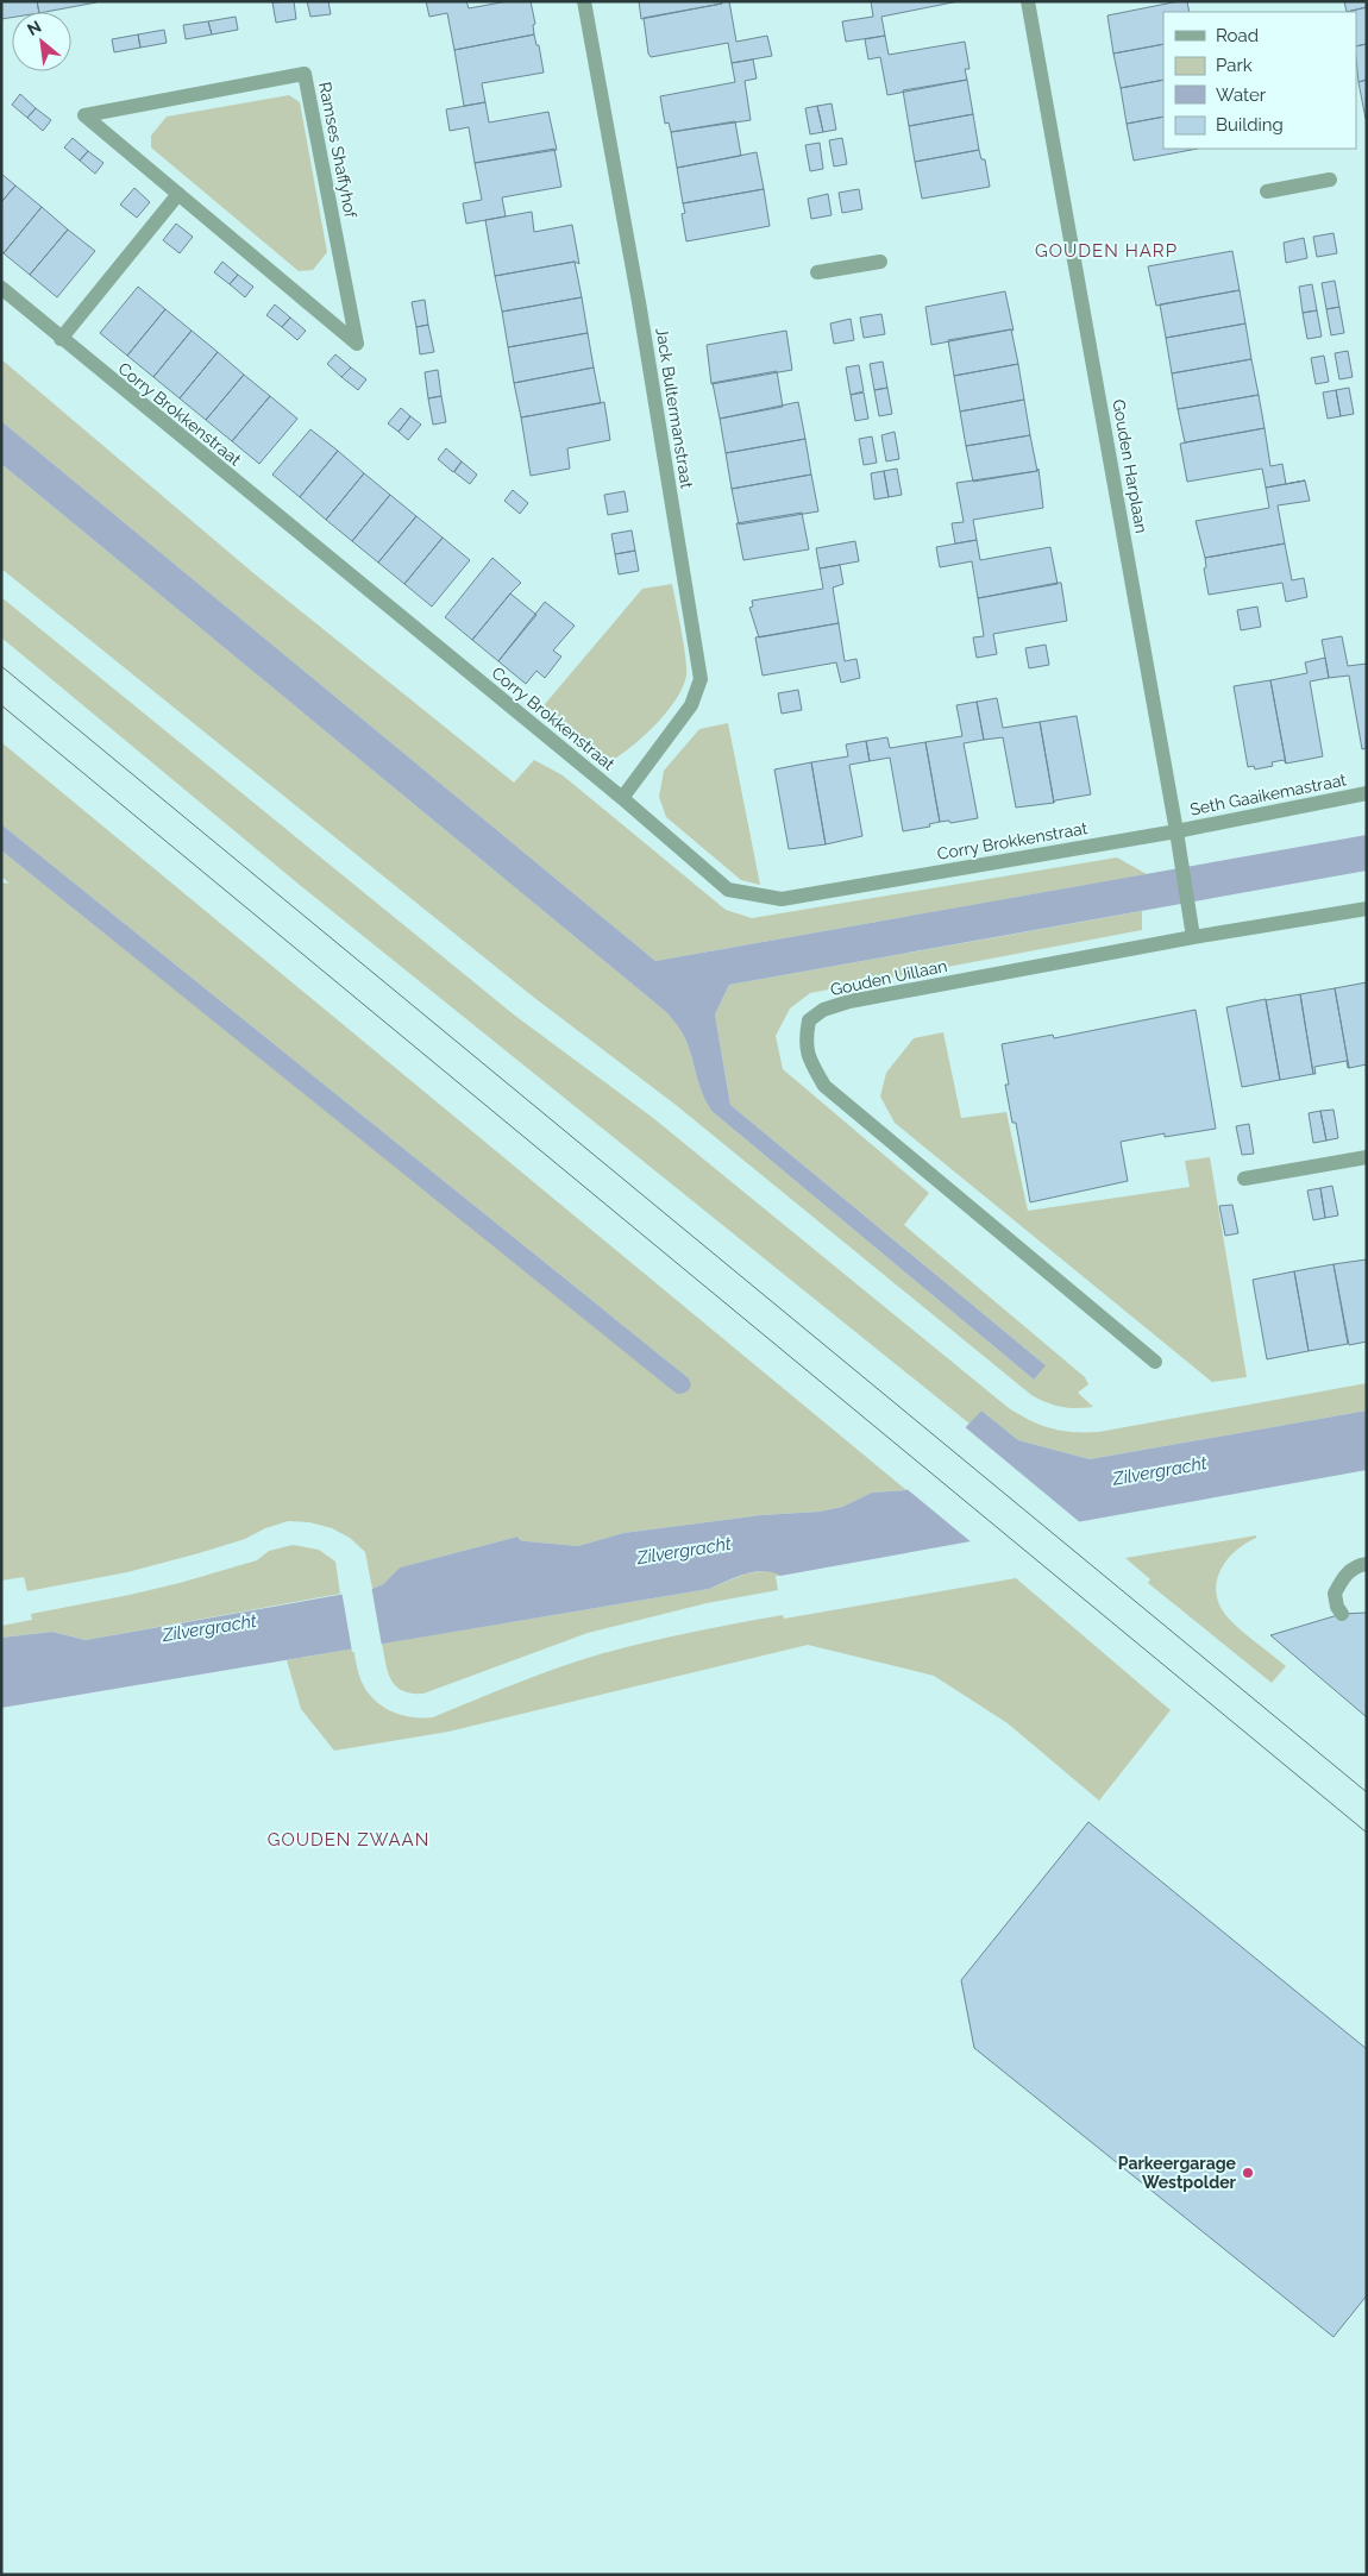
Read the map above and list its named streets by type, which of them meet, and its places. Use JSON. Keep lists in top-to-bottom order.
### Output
{
  "streets": {
    "street": [
      "Ramses Shaffyhof",
      "Jack Bultermanstraat",
      "Corry Brokkenstraat",
      "Gouden Harplaan",
      "Seth Gaaikemastraat",
      "Gouden Uillaan"
    ]
  },
  "crossings": [
    ["Jack Bultermanstraat", "Corry Brokkenstraat"],
    ["Corry Brokkenstraat", "Gouden Harplaan"],
    ["Corry Brokkenstraat", "Seth Gaaikemastraat"],
    ["Gouden Harplaan", "Seth Gaaikemastraat"],
    ["Gouden Harplaan", "Gouden Uillaan"]
  ],
  "districts": ["GOUDEN HARP", "GOUDEN ZWAAN"],
  "water": ["Zilvergracht"],
  "places": ["Parkeergarage Westpolder"],
  "legend": [
    "Road",
    "Park",
    "Water",
    "Building"
  ],
  "north": "top left"
}
